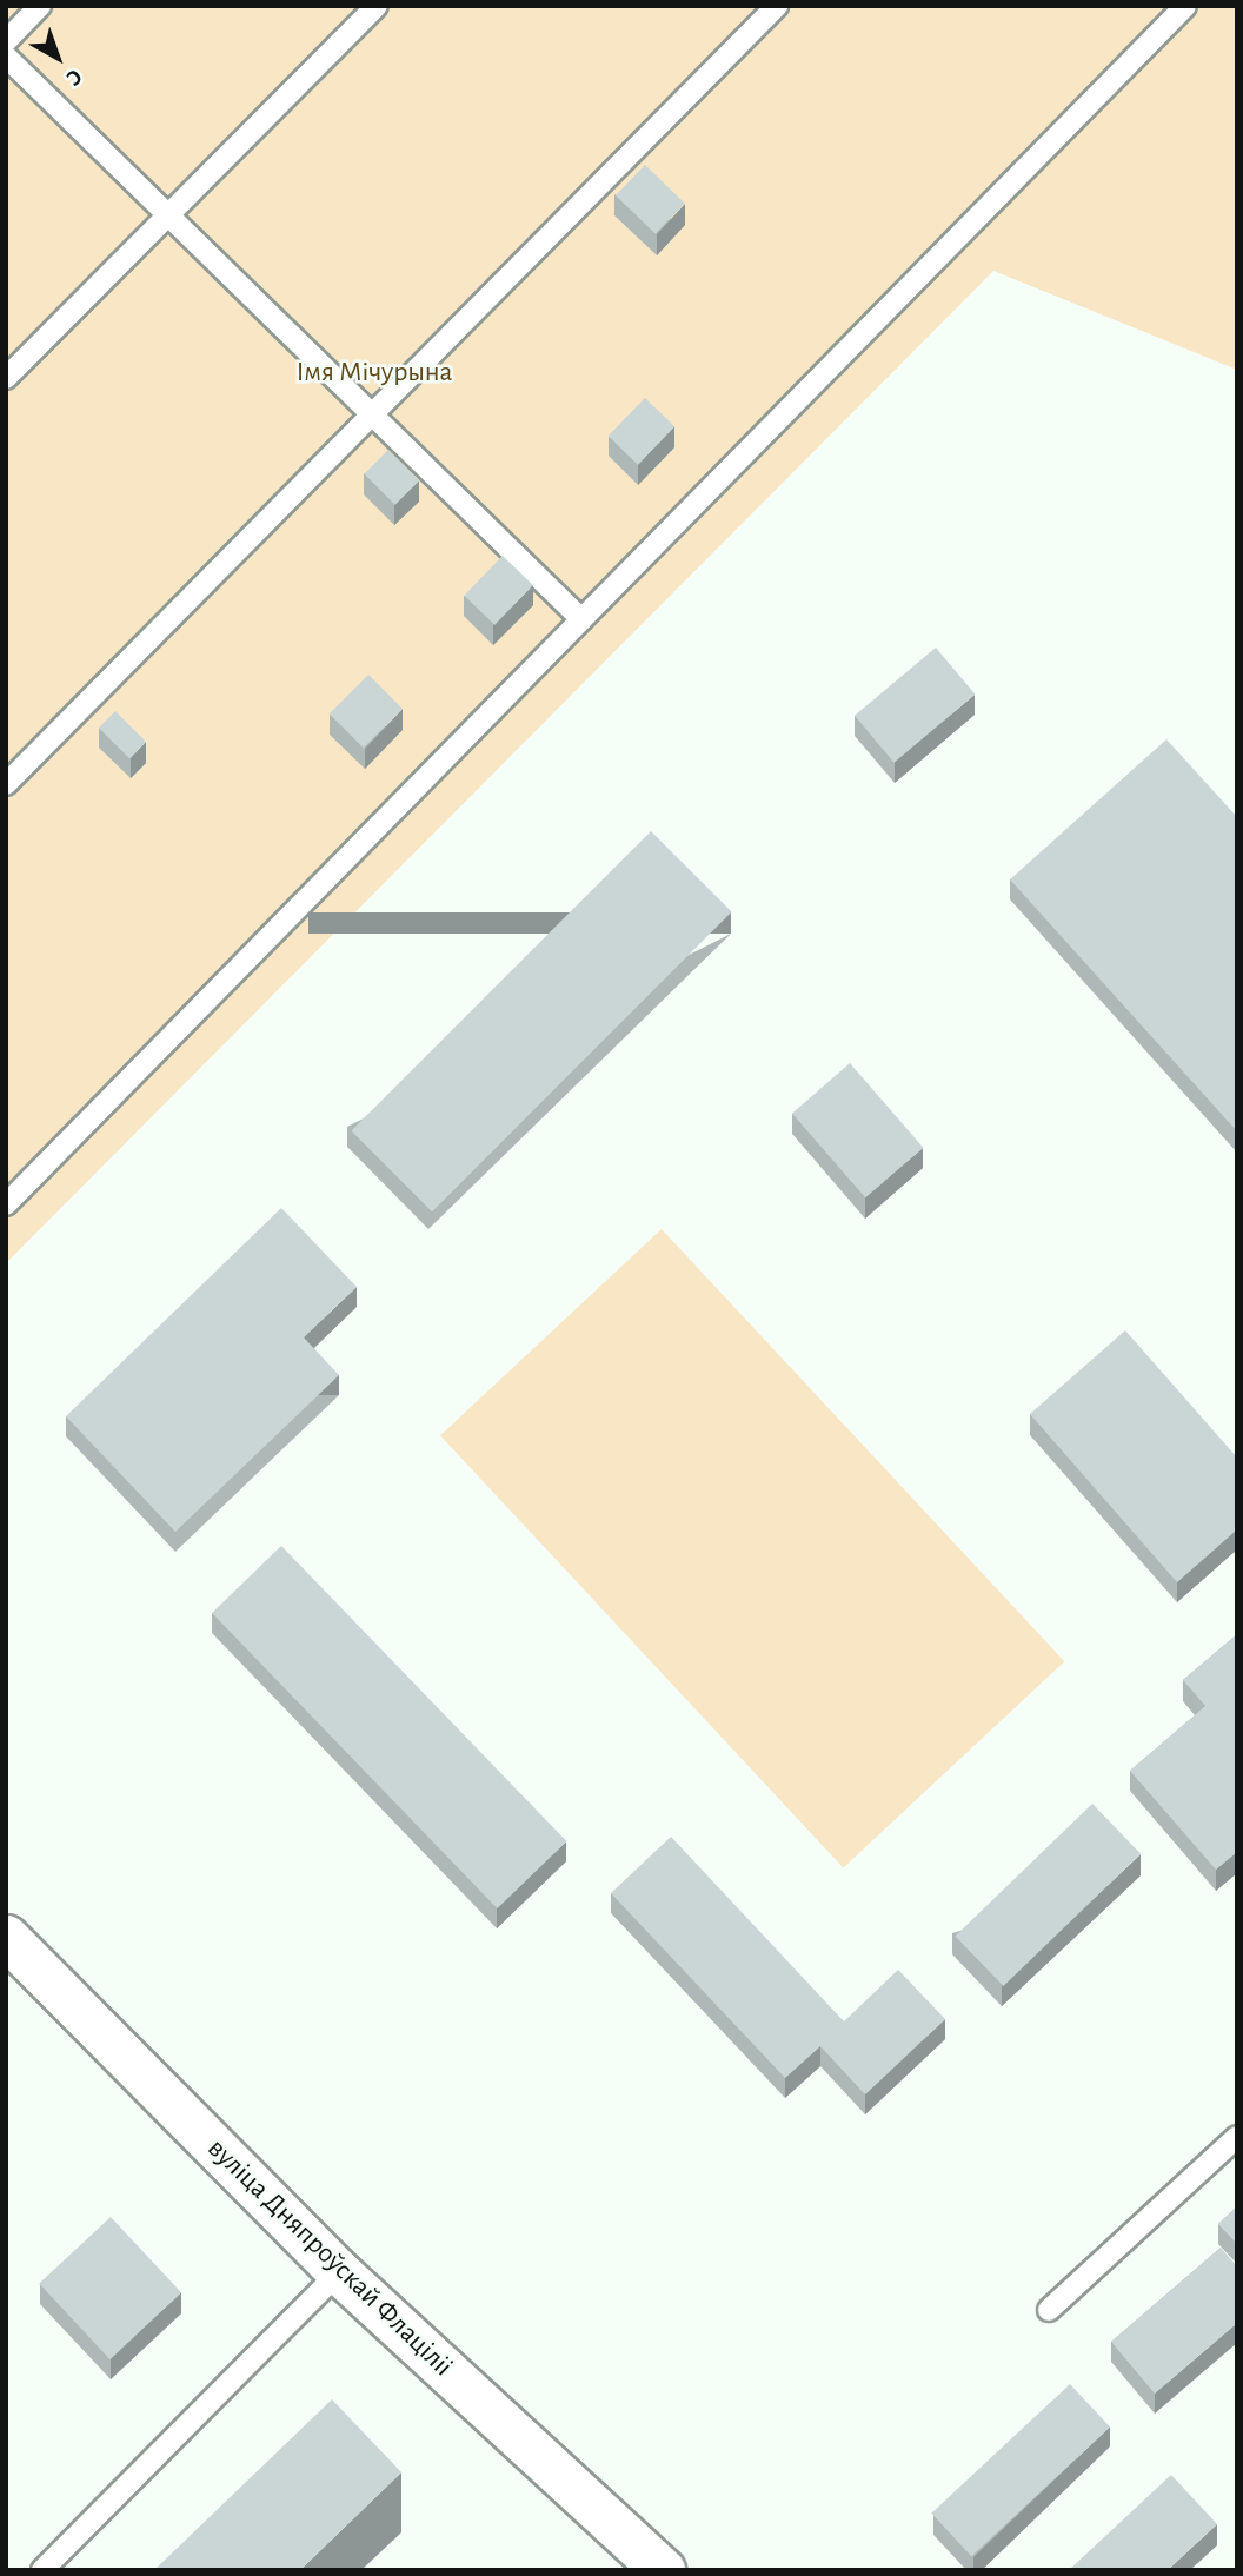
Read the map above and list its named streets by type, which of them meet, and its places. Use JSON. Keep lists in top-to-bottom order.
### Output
{
  "streets": {
    "street": ["вуліца Дняпроўскай Флаціліі"]
  },
  "parks": ["Імя Мічурына"],
  "north": "bottom right"
}
